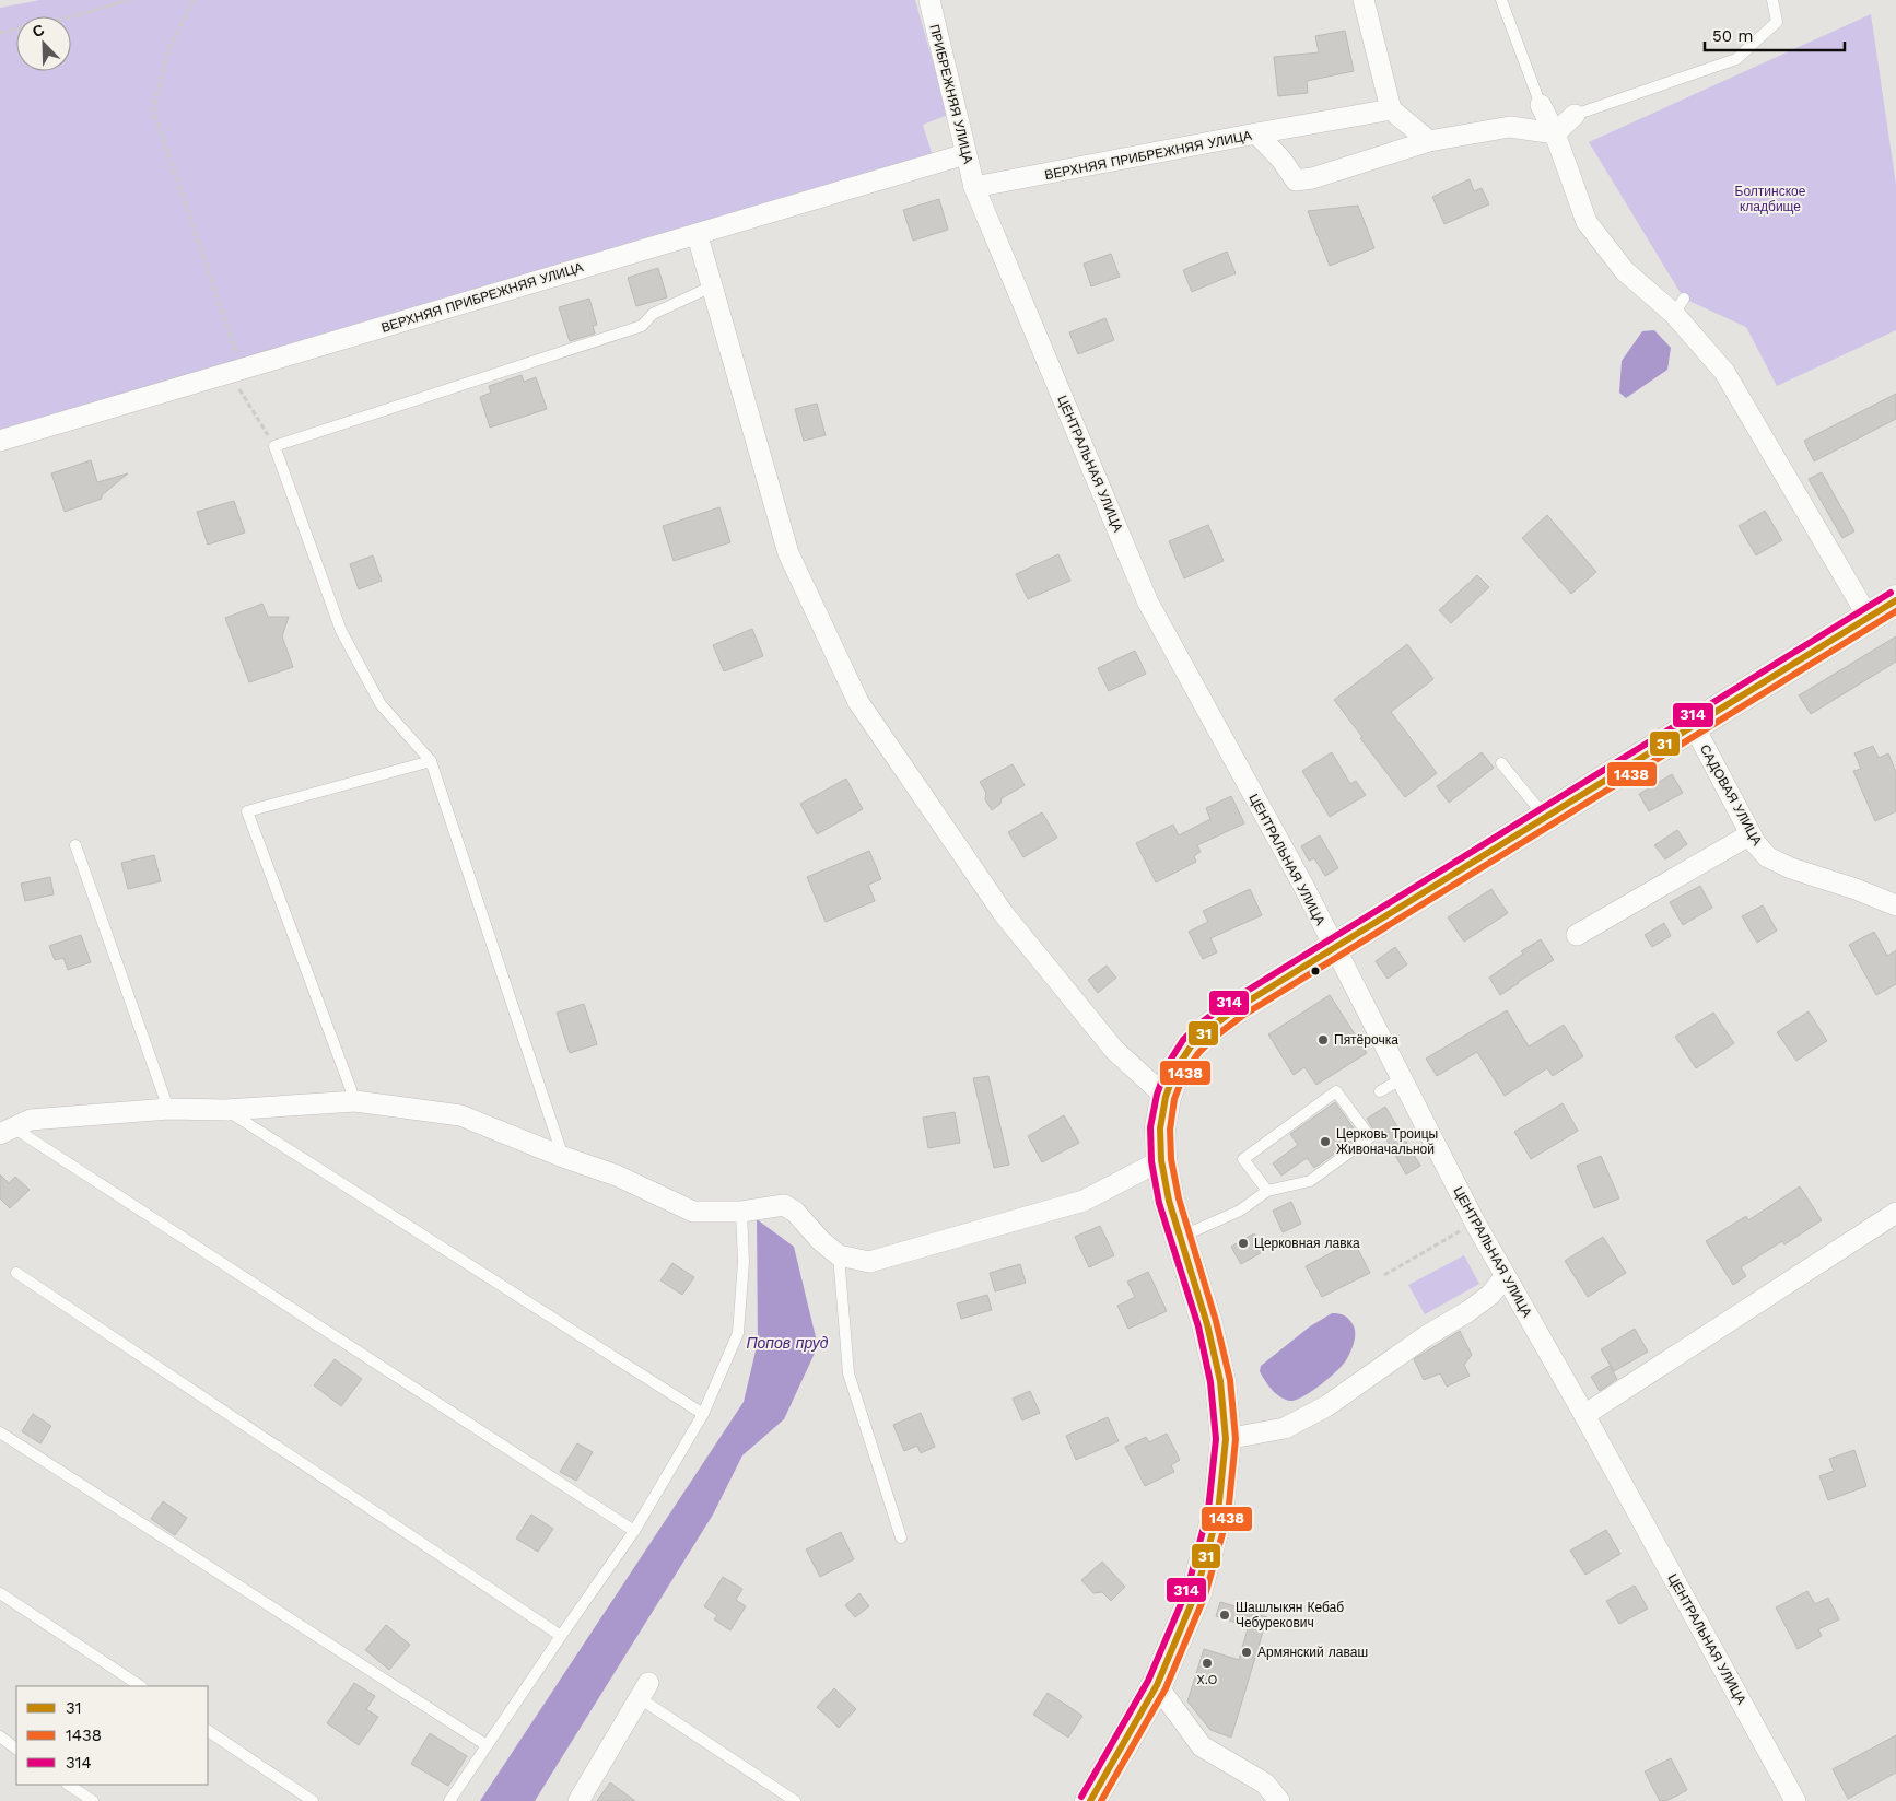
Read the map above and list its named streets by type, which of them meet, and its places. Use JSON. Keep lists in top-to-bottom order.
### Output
{
  "streets": {
    "street": [
      "ПРИБРЕЖНЯЯ УЛИЦА",
      "ВЕРХНЯЯ ПРИБРЕЖНЯЯ УЛИЦА",
      "ЦЕНТРАЛЬНАЯ УЛИЦА",
      "САДОВАЯ УЛИЦА"
    ]
  },
  "crossings": [
    ["ПРИБРЕЖНЯЯ УЛИЦА", "ВЕРХНЯЯ ПРИБРЕЖНЯЯ УЛИЦА"],
    ["ПРИБРЕЖНЯЯ УЛИЦА", "ЦЕНТРАЛЬНАЯ УЛИЦА"],
    ["ВЕРХНЯЯ ПРИБРЕЖНЯЯ УЛИЦА", "ЦЕНТРАЛЬНАЯ УЛИЦА"]
  ],
  "water": ["Попов пруд"],
  "parks": ["Болтинское кладбище"],
  "places": [
    "Пятёрочка",
    "Церковь Троицы Живоначальной",
    "Церковная лавка",
    "Шашлыкян Кебаб Чебурекович",
    "Армянский лаваш",
    "X.O"
  ],
  "lines": ["transit line 314", "transit line 31", "transit line 1438"],
  "legend": ["31", "1438", "314"],
  "scale_bar": "50 m",
  "north": "top left"
}
